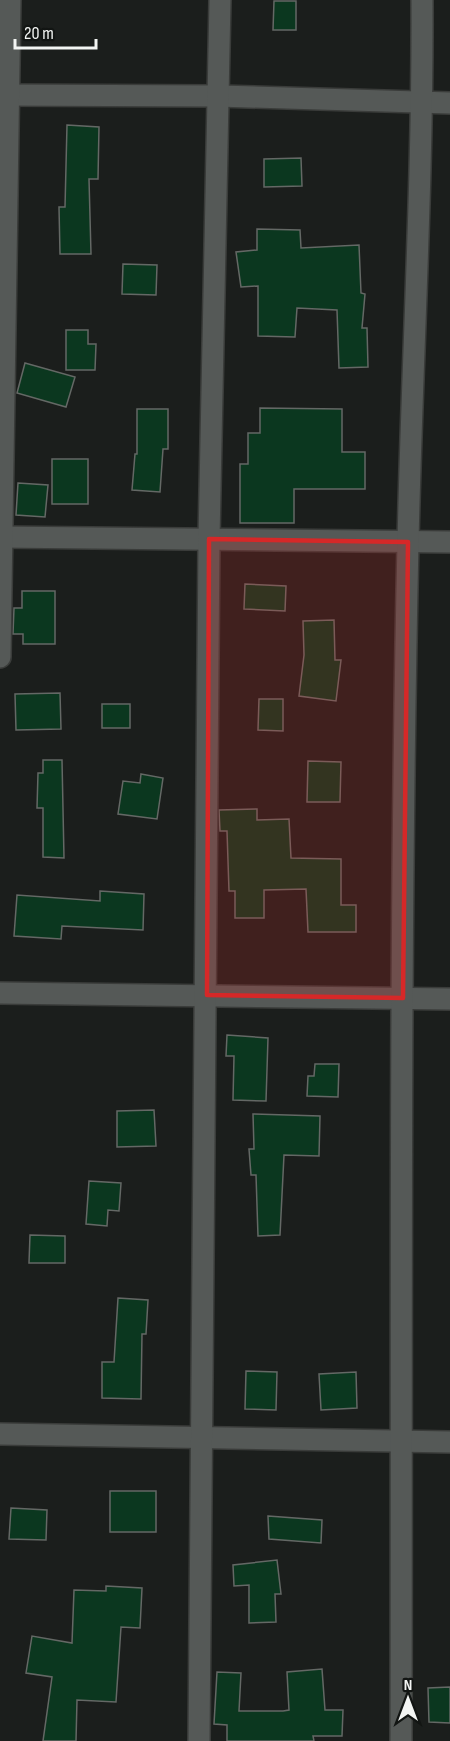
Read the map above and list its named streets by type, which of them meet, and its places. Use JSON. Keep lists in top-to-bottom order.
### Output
{
  "scale_bar": "20 m",
  "north": "top"
}
